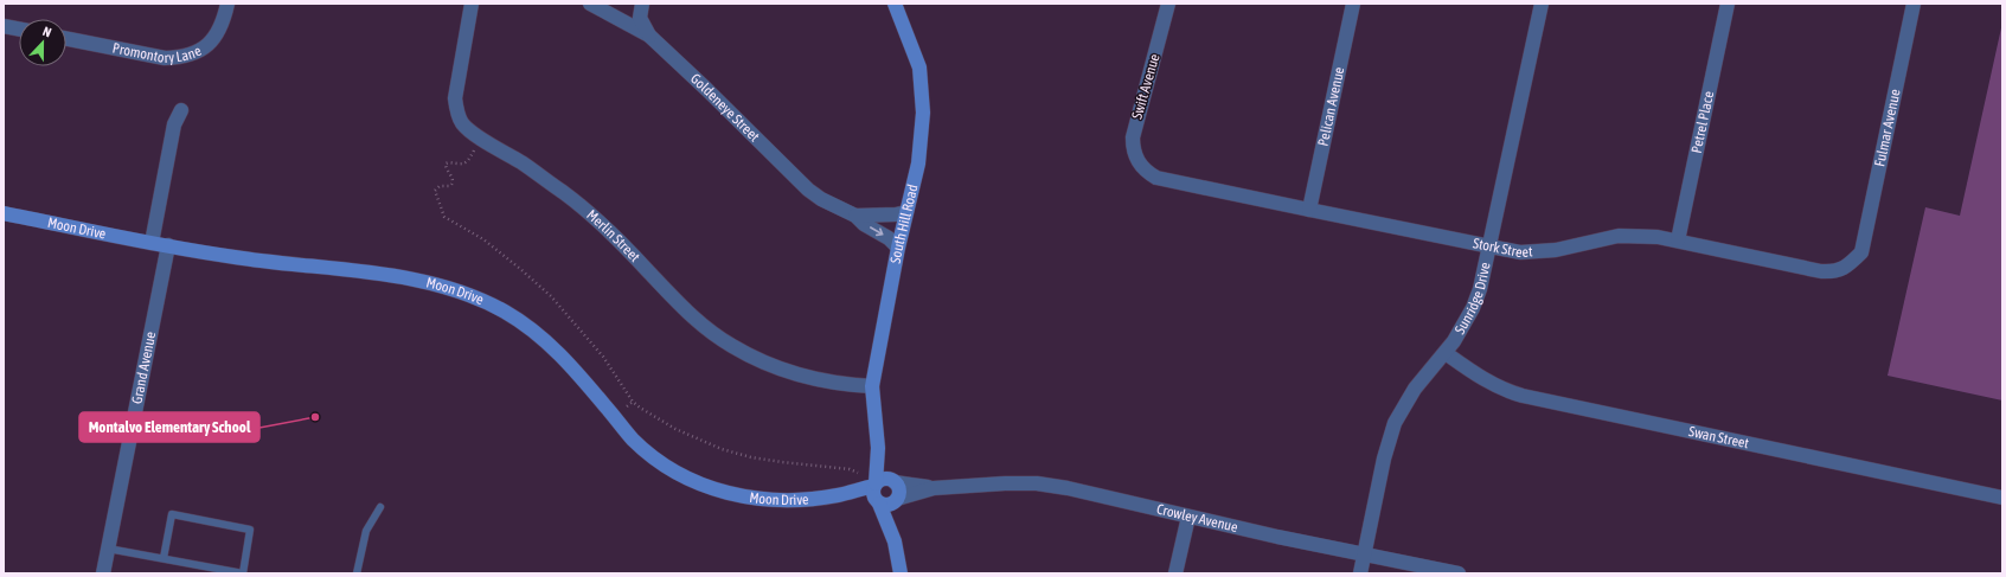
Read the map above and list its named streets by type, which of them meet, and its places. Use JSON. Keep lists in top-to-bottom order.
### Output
{
  "streets": {
    "street": [
      "Promontory Lane",
      "Swift Avenue",
      "Pelican Avenue",
      "Goldeneye Street",
      "Petrel Place",
      "Fulmar Avenue",
      "South Hill Road",
      "Moon Drive",
      "Merlin Street",
      "Stork Street",
      "Sunridge Drive",
      "Grand Avenue",
      "Swan Street",
      "Crowley Avenue"
    ]
  },
  "crossings": [
    ["Swift Avenue", "Stork Street"],
    ["Pelican Avenue", "Stork Street"],
    ["Goldeneye Street", "South Hill Road"],
    ["Petrel Place", "Stork Street"],
    ["Fulmar Avenue", "Stork Street"],
    ["South Hill Road", "Moon Drive"],
    ["South Hill Road", "Merlin Street"],
    ["South Hill Road", "Crowley Avenue"],
    ["Moon Drive", "Grand Avenue"],
    ["Moon Drive", "Crowley Avenue"],
    ["Stork Street", "Sunridge Drive"],
    ["Sunridge Drive", "Swan Street"],
    ["Sunridge Drive", "Crowley Avenue"]
  ],
  "places": ["Montalvo Elementary School"],
  "north": "top"
}
